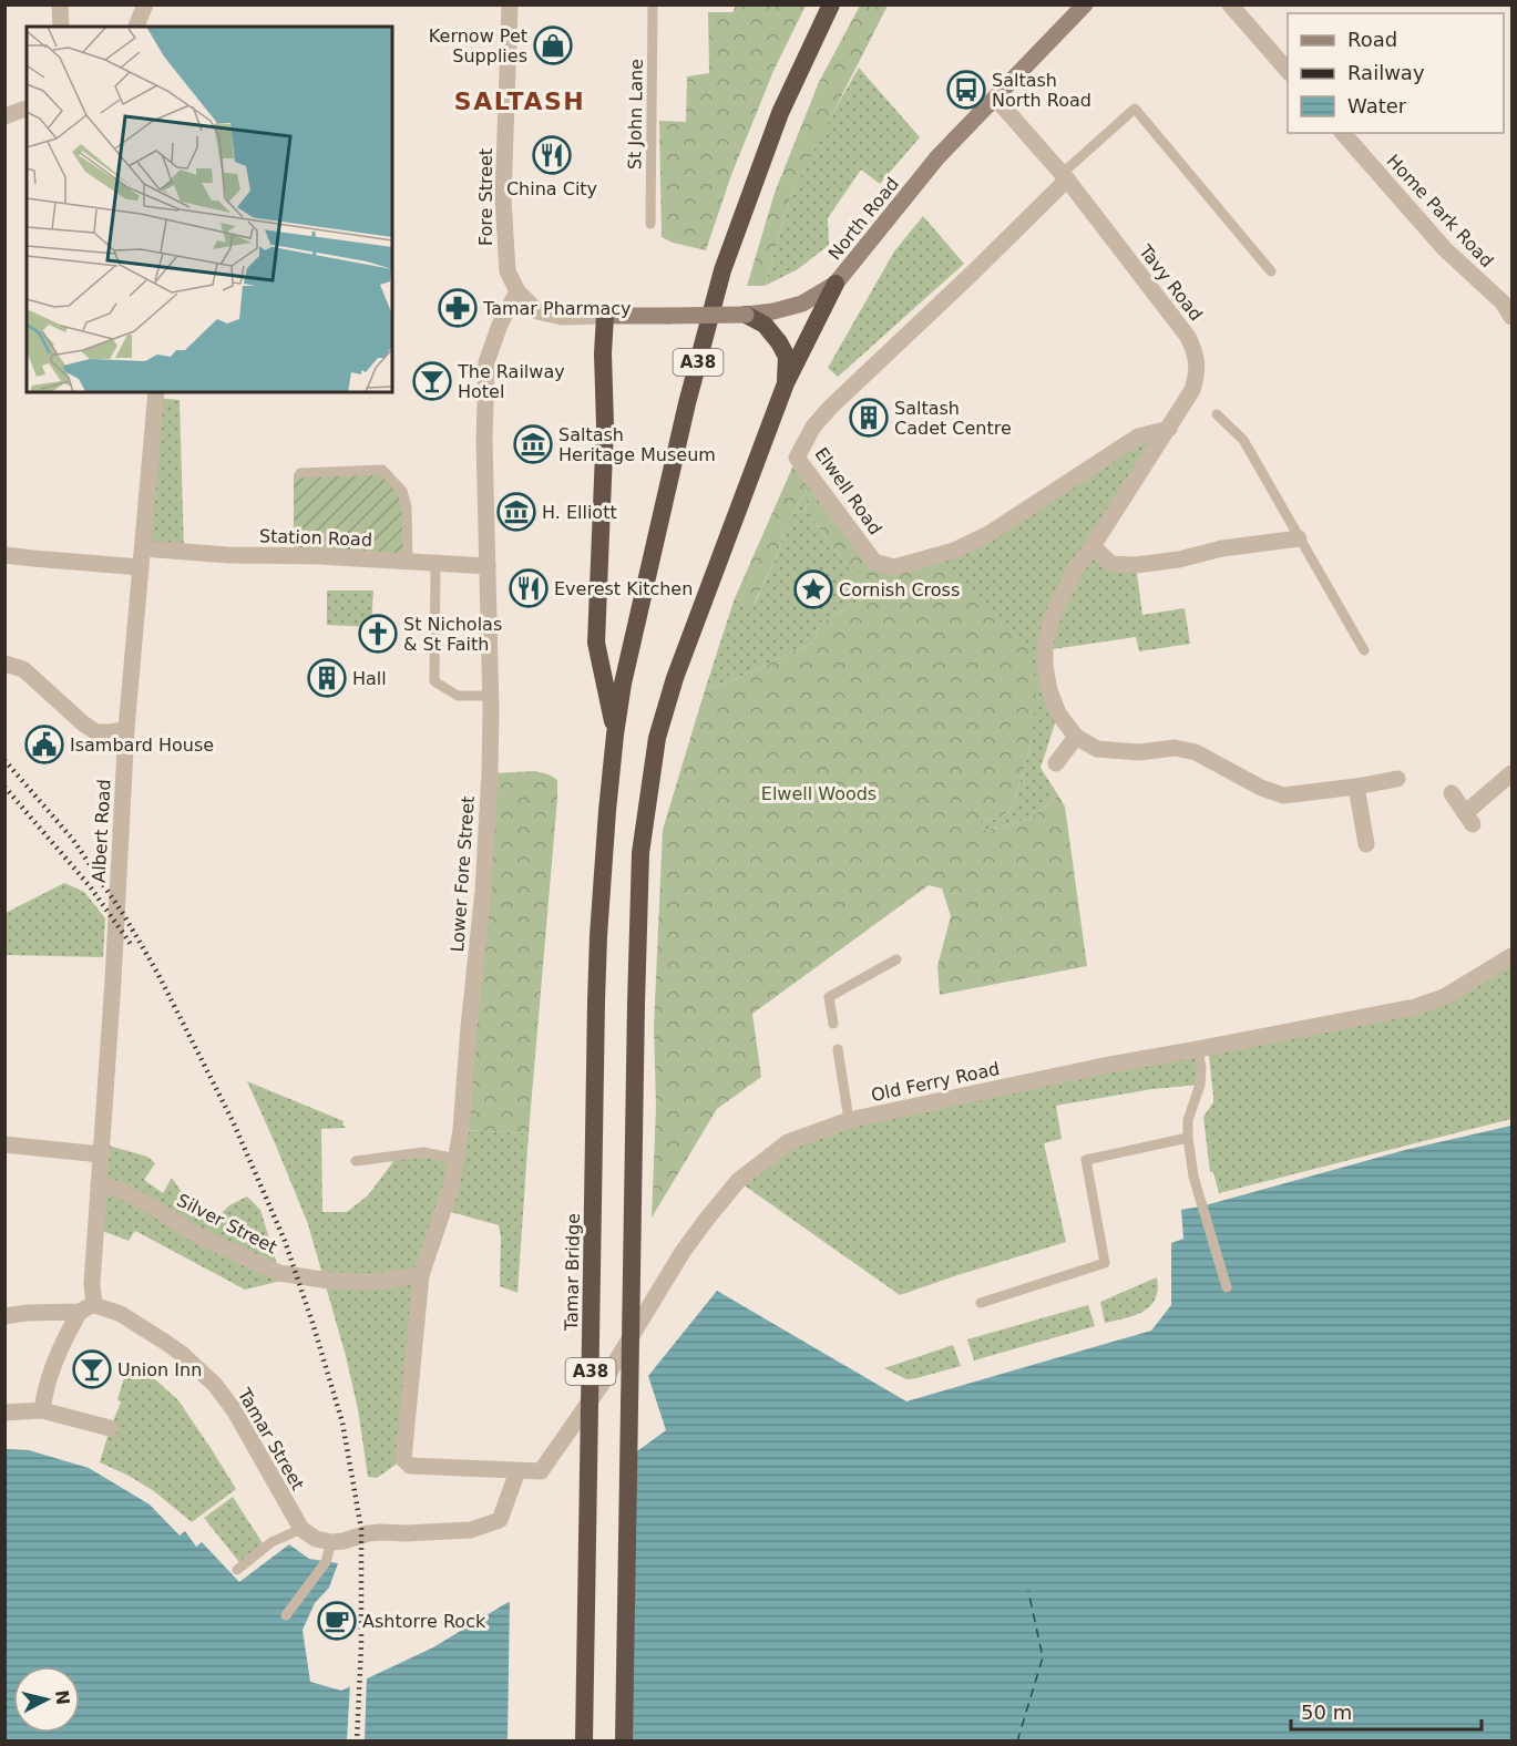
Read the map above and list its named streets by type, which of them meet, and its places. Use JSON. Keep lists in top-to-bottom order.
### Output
{
  "streets": {
    "highway": ["A38", "Tamar Bridge"],
    "main road": ["North Road"],
    "street": [
      "Fore Street",
      "Home Park Road",
      "Tavy Road",
      "Elwell Road",
      "Station Road",
      "Albert Road",
      "Lower Fore Street",
      "Old Ferry Road",
      "Silver Street",
      "Tamar Street"
    ],
    "lane": ["St John Lane"]
  },
  "crossings": [
    ["Fore Street", "Lower Fore Street"],
    ["North Road", "Tavy Road"],
    ["North Road", "A38"],
    ["Tavy Road", "Elwell Road"],
    ["A38", "Tamar Bridge"],
    ["Station Road", "Albert Road"],
    ["Station Road", "Lower Fore Street"],
    ["Lower Fore Street", "Old Ferry Road"],
    ["Lower Fore Street", "Silver Street"]
  ],
  "districts": ["SALTASH"],
  "parks": ["Elwell Woods"],
  "places": {
    "shop": ["Kernow Pet Supplies"],
    "bus stop": ["Saltash North Road"],
    "restaurant": ["China City", "Everest Kitchen"],
    "pharmacy": ["Tamar Pharmacy"],
    "bar": ["The Railway Hotel", "Union Inn"],
    "building": ["Saltash Cadet Centre", "Hall"],
    "museum": ["Saltash Heritage Museum", "H. Elliott"],
    "place": ["Cornish Cross"],
    "church": ["St Nicholas & St Faith"],
    "public building": ["Isambard House"],
    "cafe": ["Ashtorre Rock"]
  },
  "legend": ["Road", "Railway", "Water"],
  "scale_bar": "50 m",
  "north": "right"
}
